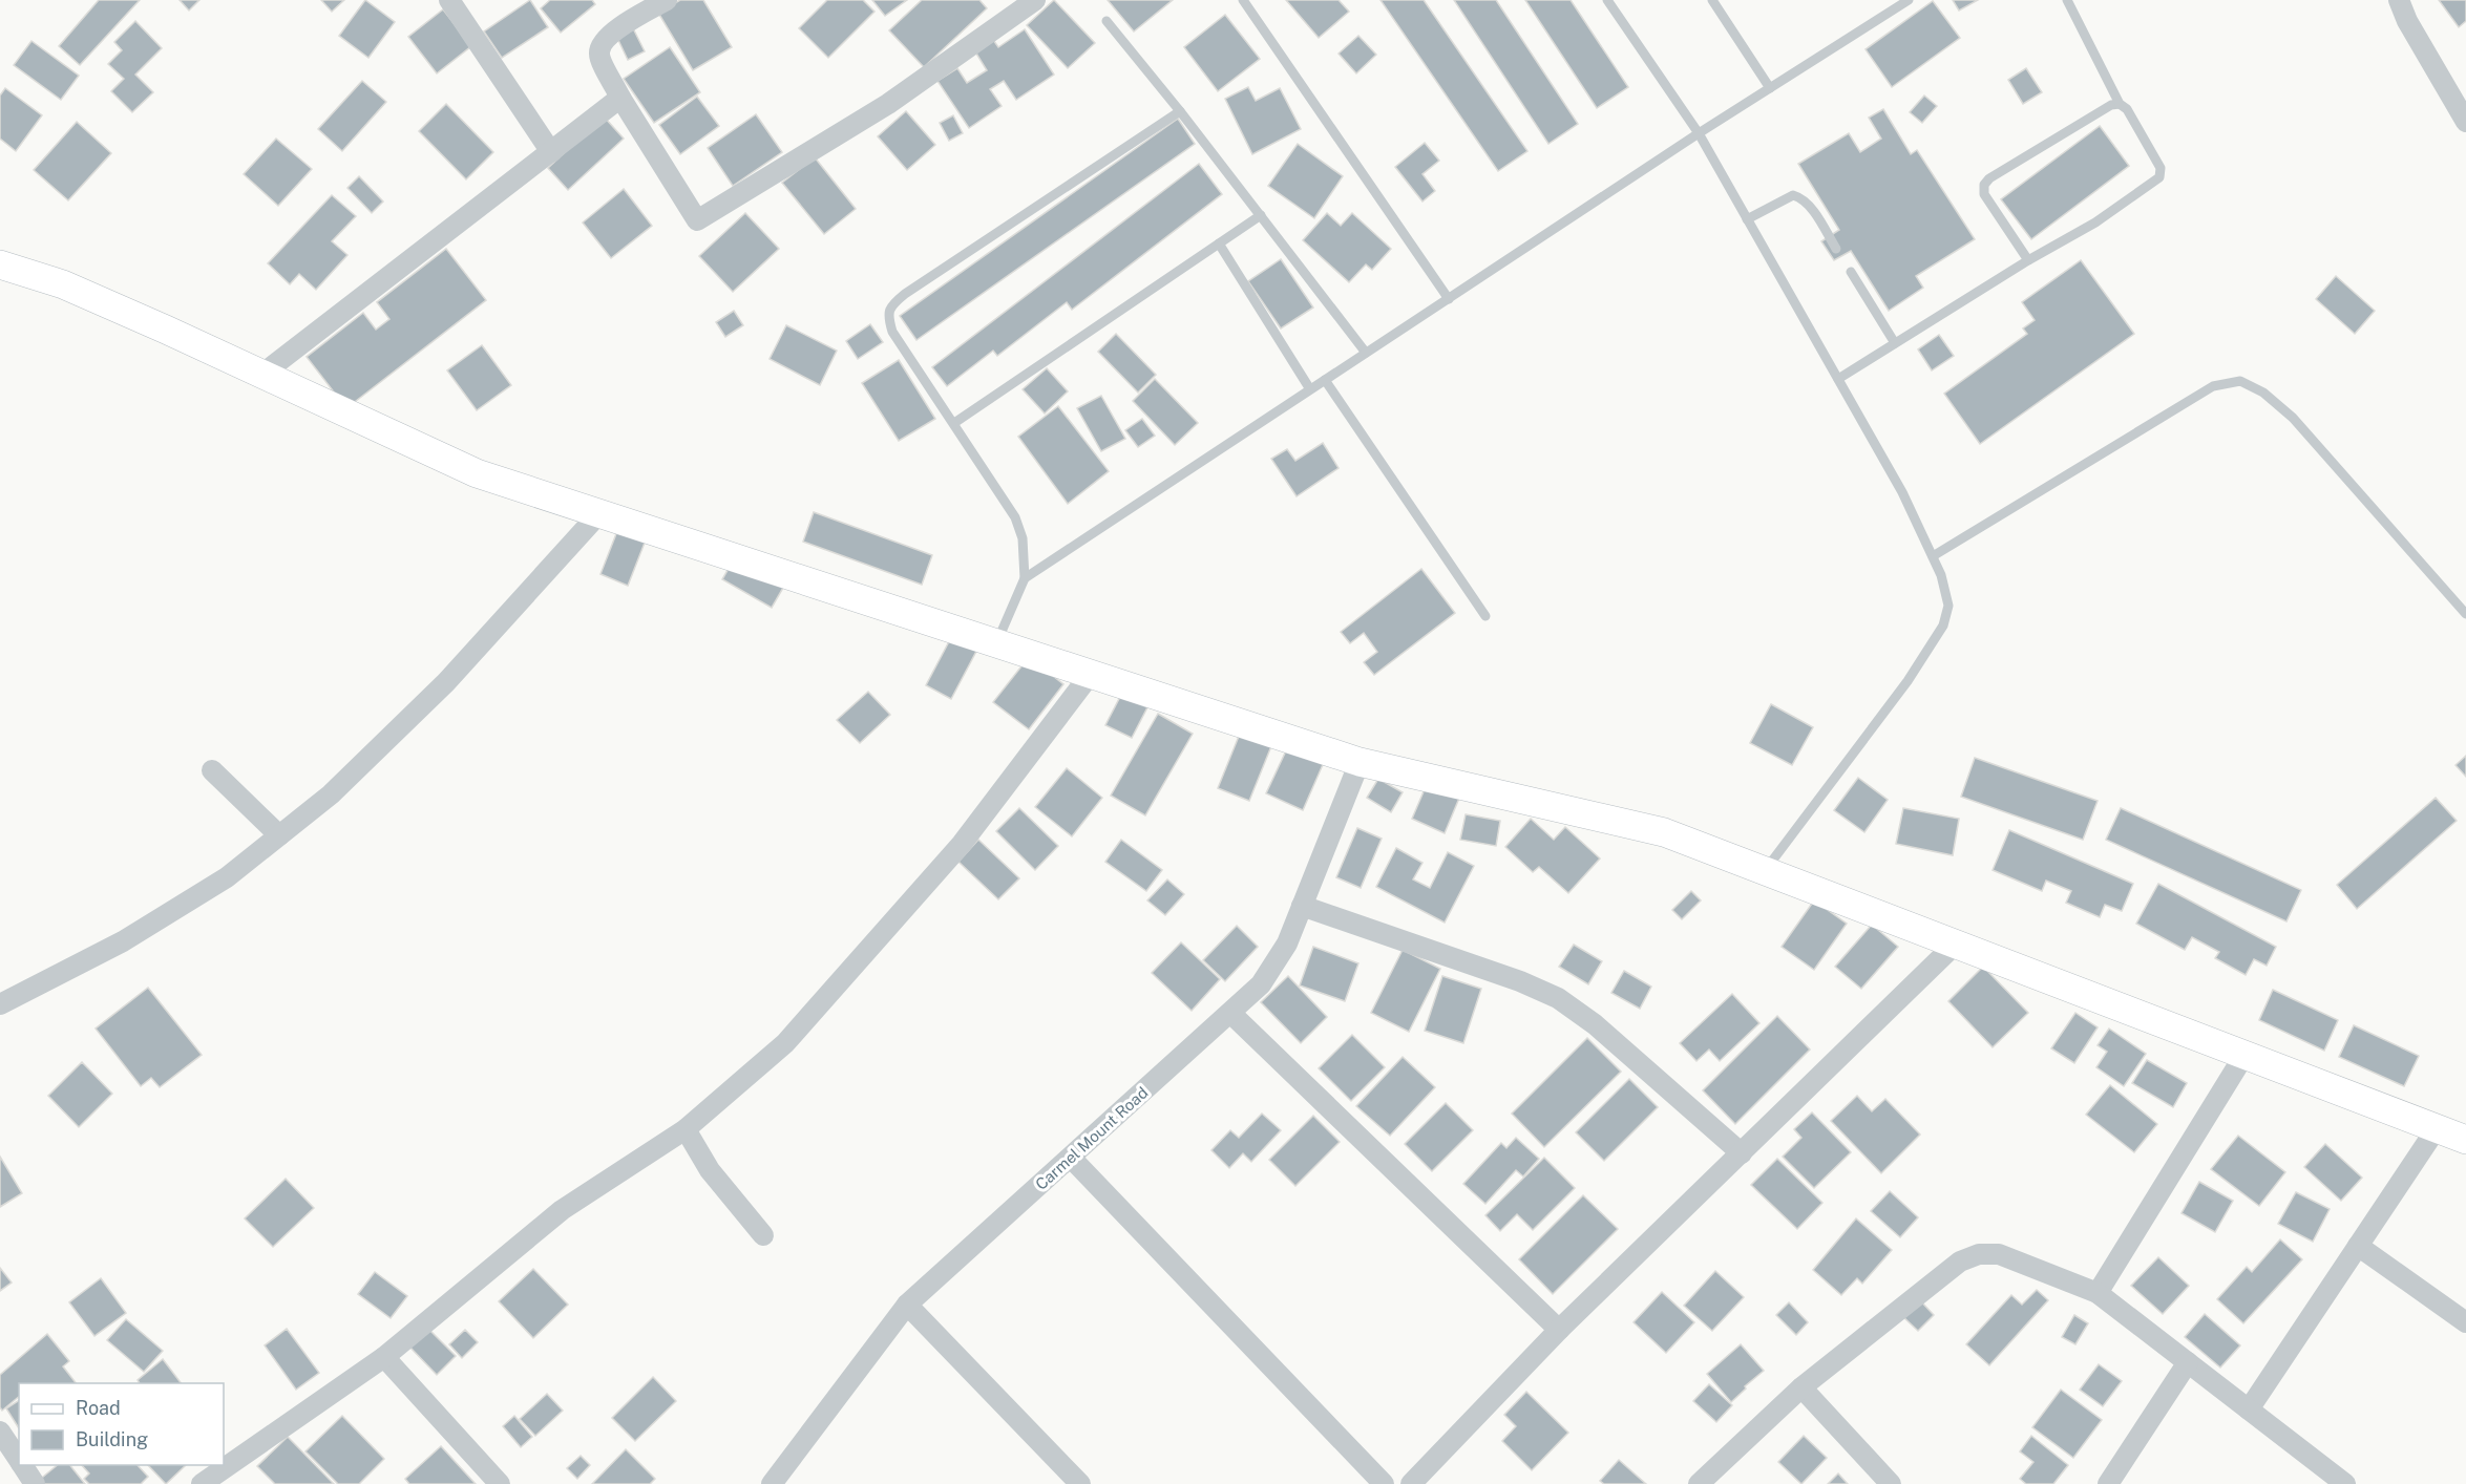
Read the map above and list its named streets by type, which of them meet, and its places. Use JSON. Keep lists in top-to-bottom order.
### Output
{
  "streets": {
    "street": ["Carmel Mount Road"]
  },
  "legend": ["Road", "Building"]
}
